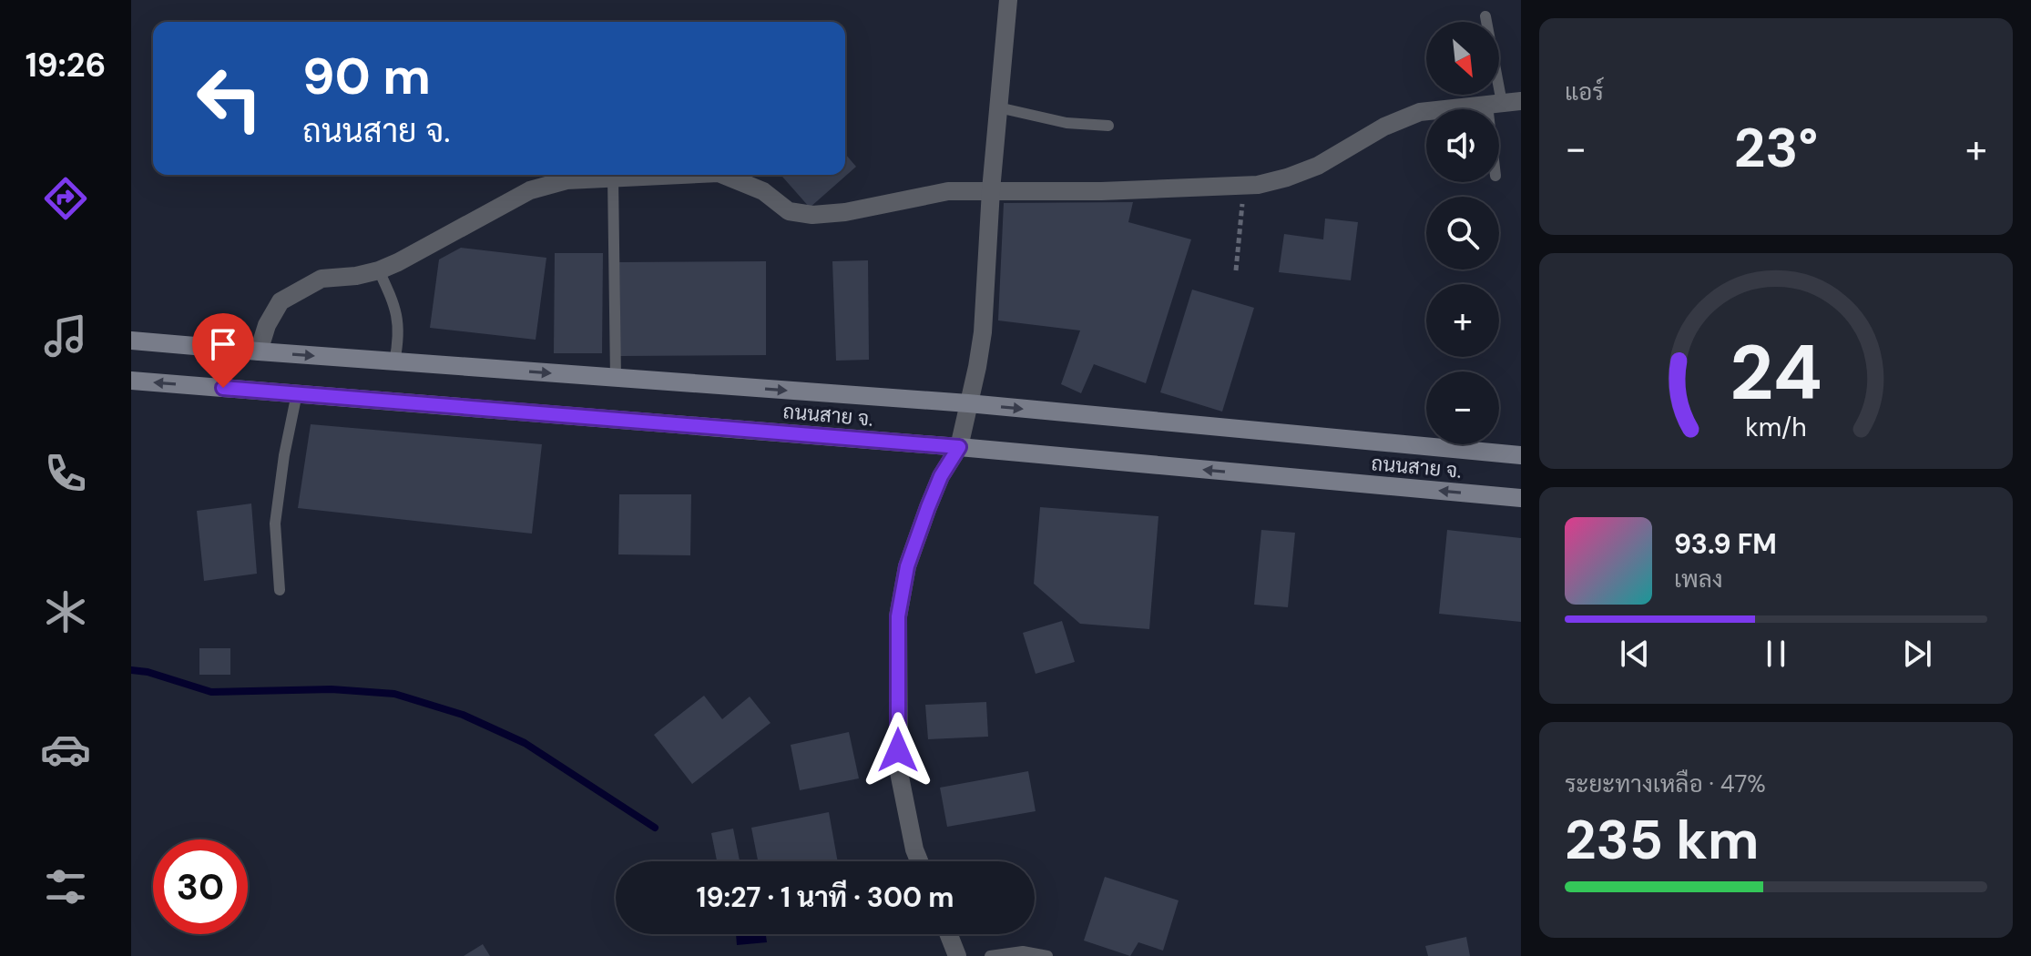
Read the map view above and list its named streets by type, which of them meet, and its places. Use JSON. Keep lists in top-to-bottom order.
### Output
{
  "streets": {
    "main road": ["ถนนสาย จ."]
  },
  "north": "bottom right",
  "page": {
    "tabs": "19:26",
    "tile": [
      "แอร์",
      ["ระยะทางเหลือ · 47%", "235 km"]
    ],
    "map_buttons": ["+", "−"],
    "turn": ["90 m", "ถนนสาย จ."],
    "heat": ["−", "23°", "+"],
    "song": ["93.9 FM", "เพลง"],
    "limit": "30",
    "trip": "19:27 · 1 นาที · 300 m",
    "gauge": ["24", "km/h"]
  }
}
